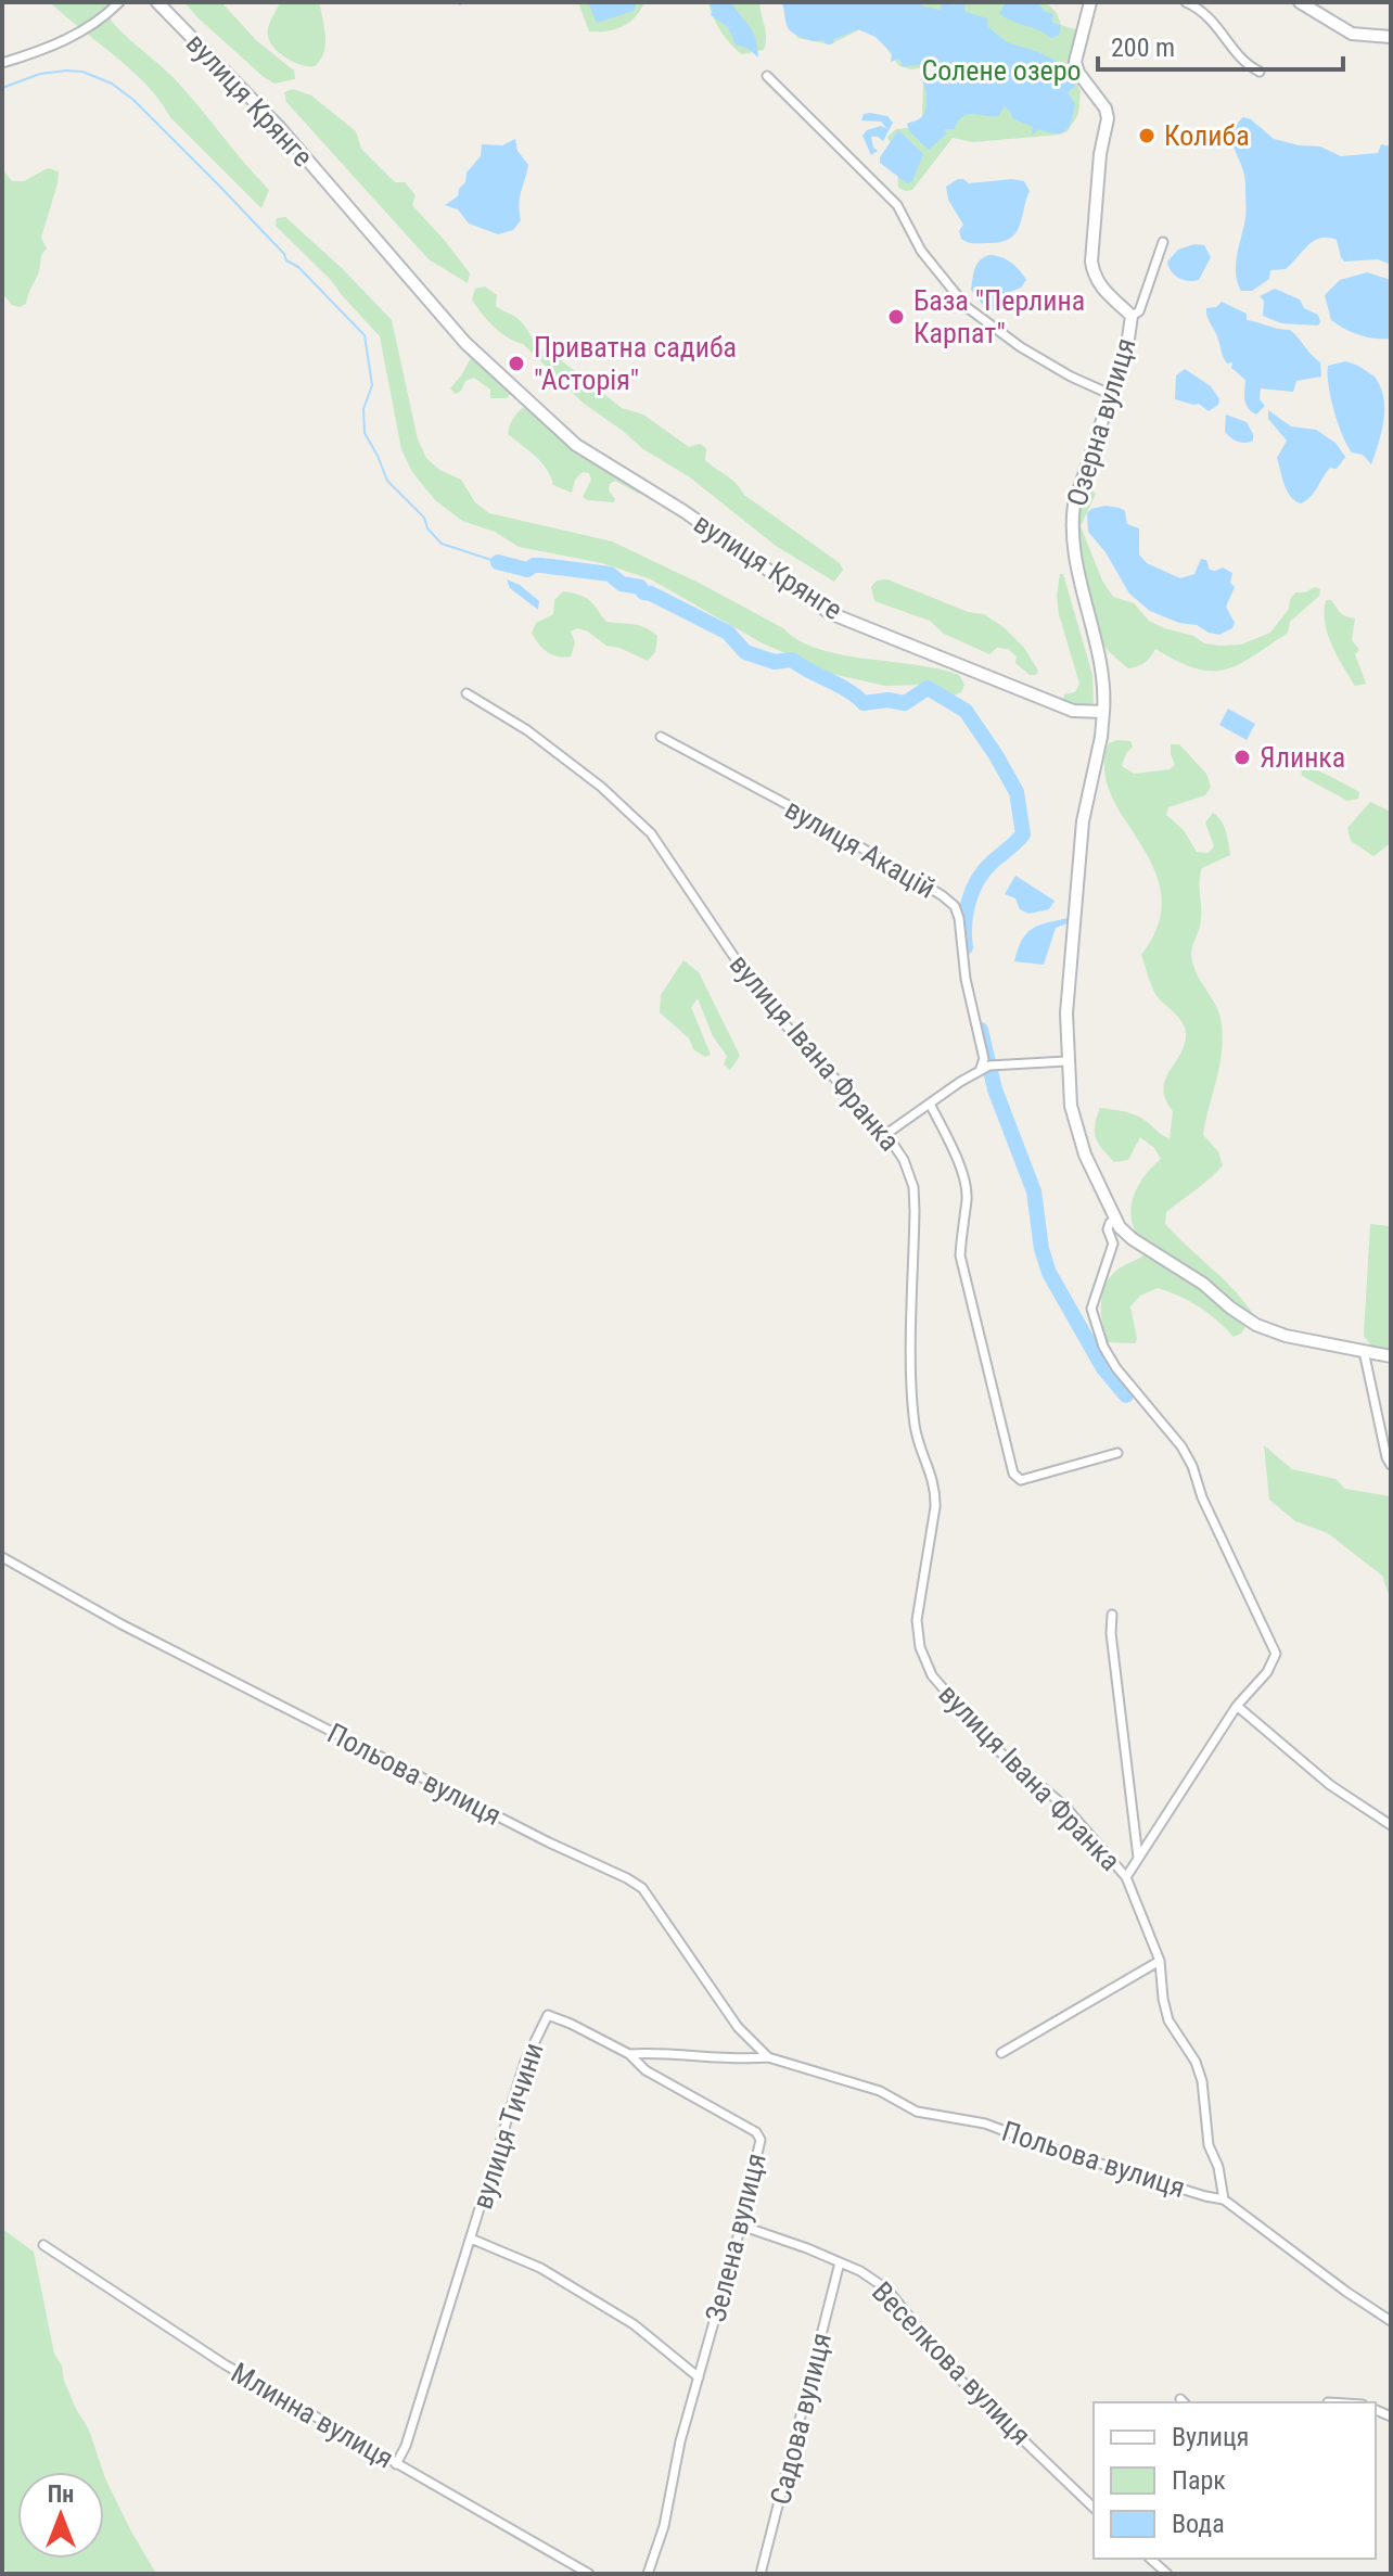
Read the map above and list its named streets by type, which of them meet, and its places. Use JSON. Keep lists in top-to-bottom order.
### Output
{
  "streets": {
    "street": [
      "вулиця Крянге",
      "Озерна вулиця",
      "вулиця Акацій",
      "вулиця Івана Франка",
      "Польова вулиця",
      "вулиця Тичини",
      "Зелена вулиця",
      "Веселкова вулиця",
      "Млинна вулиця",
      "Садова вулиця"
    ]
  },
  "crossings": [
    ["вулиця Крянге", "Озерна вулиця"],
    ["вулиця Івана Франка", "Польова вулиця"],
    ["Польова вулиця", "Зелена вулиця"],
    ["вулиця Тичини", "Зелена вулиця"],
    ["вулиця Тичини", "Млинна вулиця"],
    ["Зелена вулиця", "Веселкова вулиця"],
    ["Веселкова вулиця", "Садова вулиця"]
  ],
  "parks": ["Солене озеро"],
  "places": [
    "Колиба",
    "База \"Перлина Карпат\"",
    "Приватна садиба \"Асторія\"",
    "Ялинка"
  ],
  "legend": ["Вулиця", "Парк", "Вода"],
  "scale_bar": "200 m",
  "north": "top"
}
